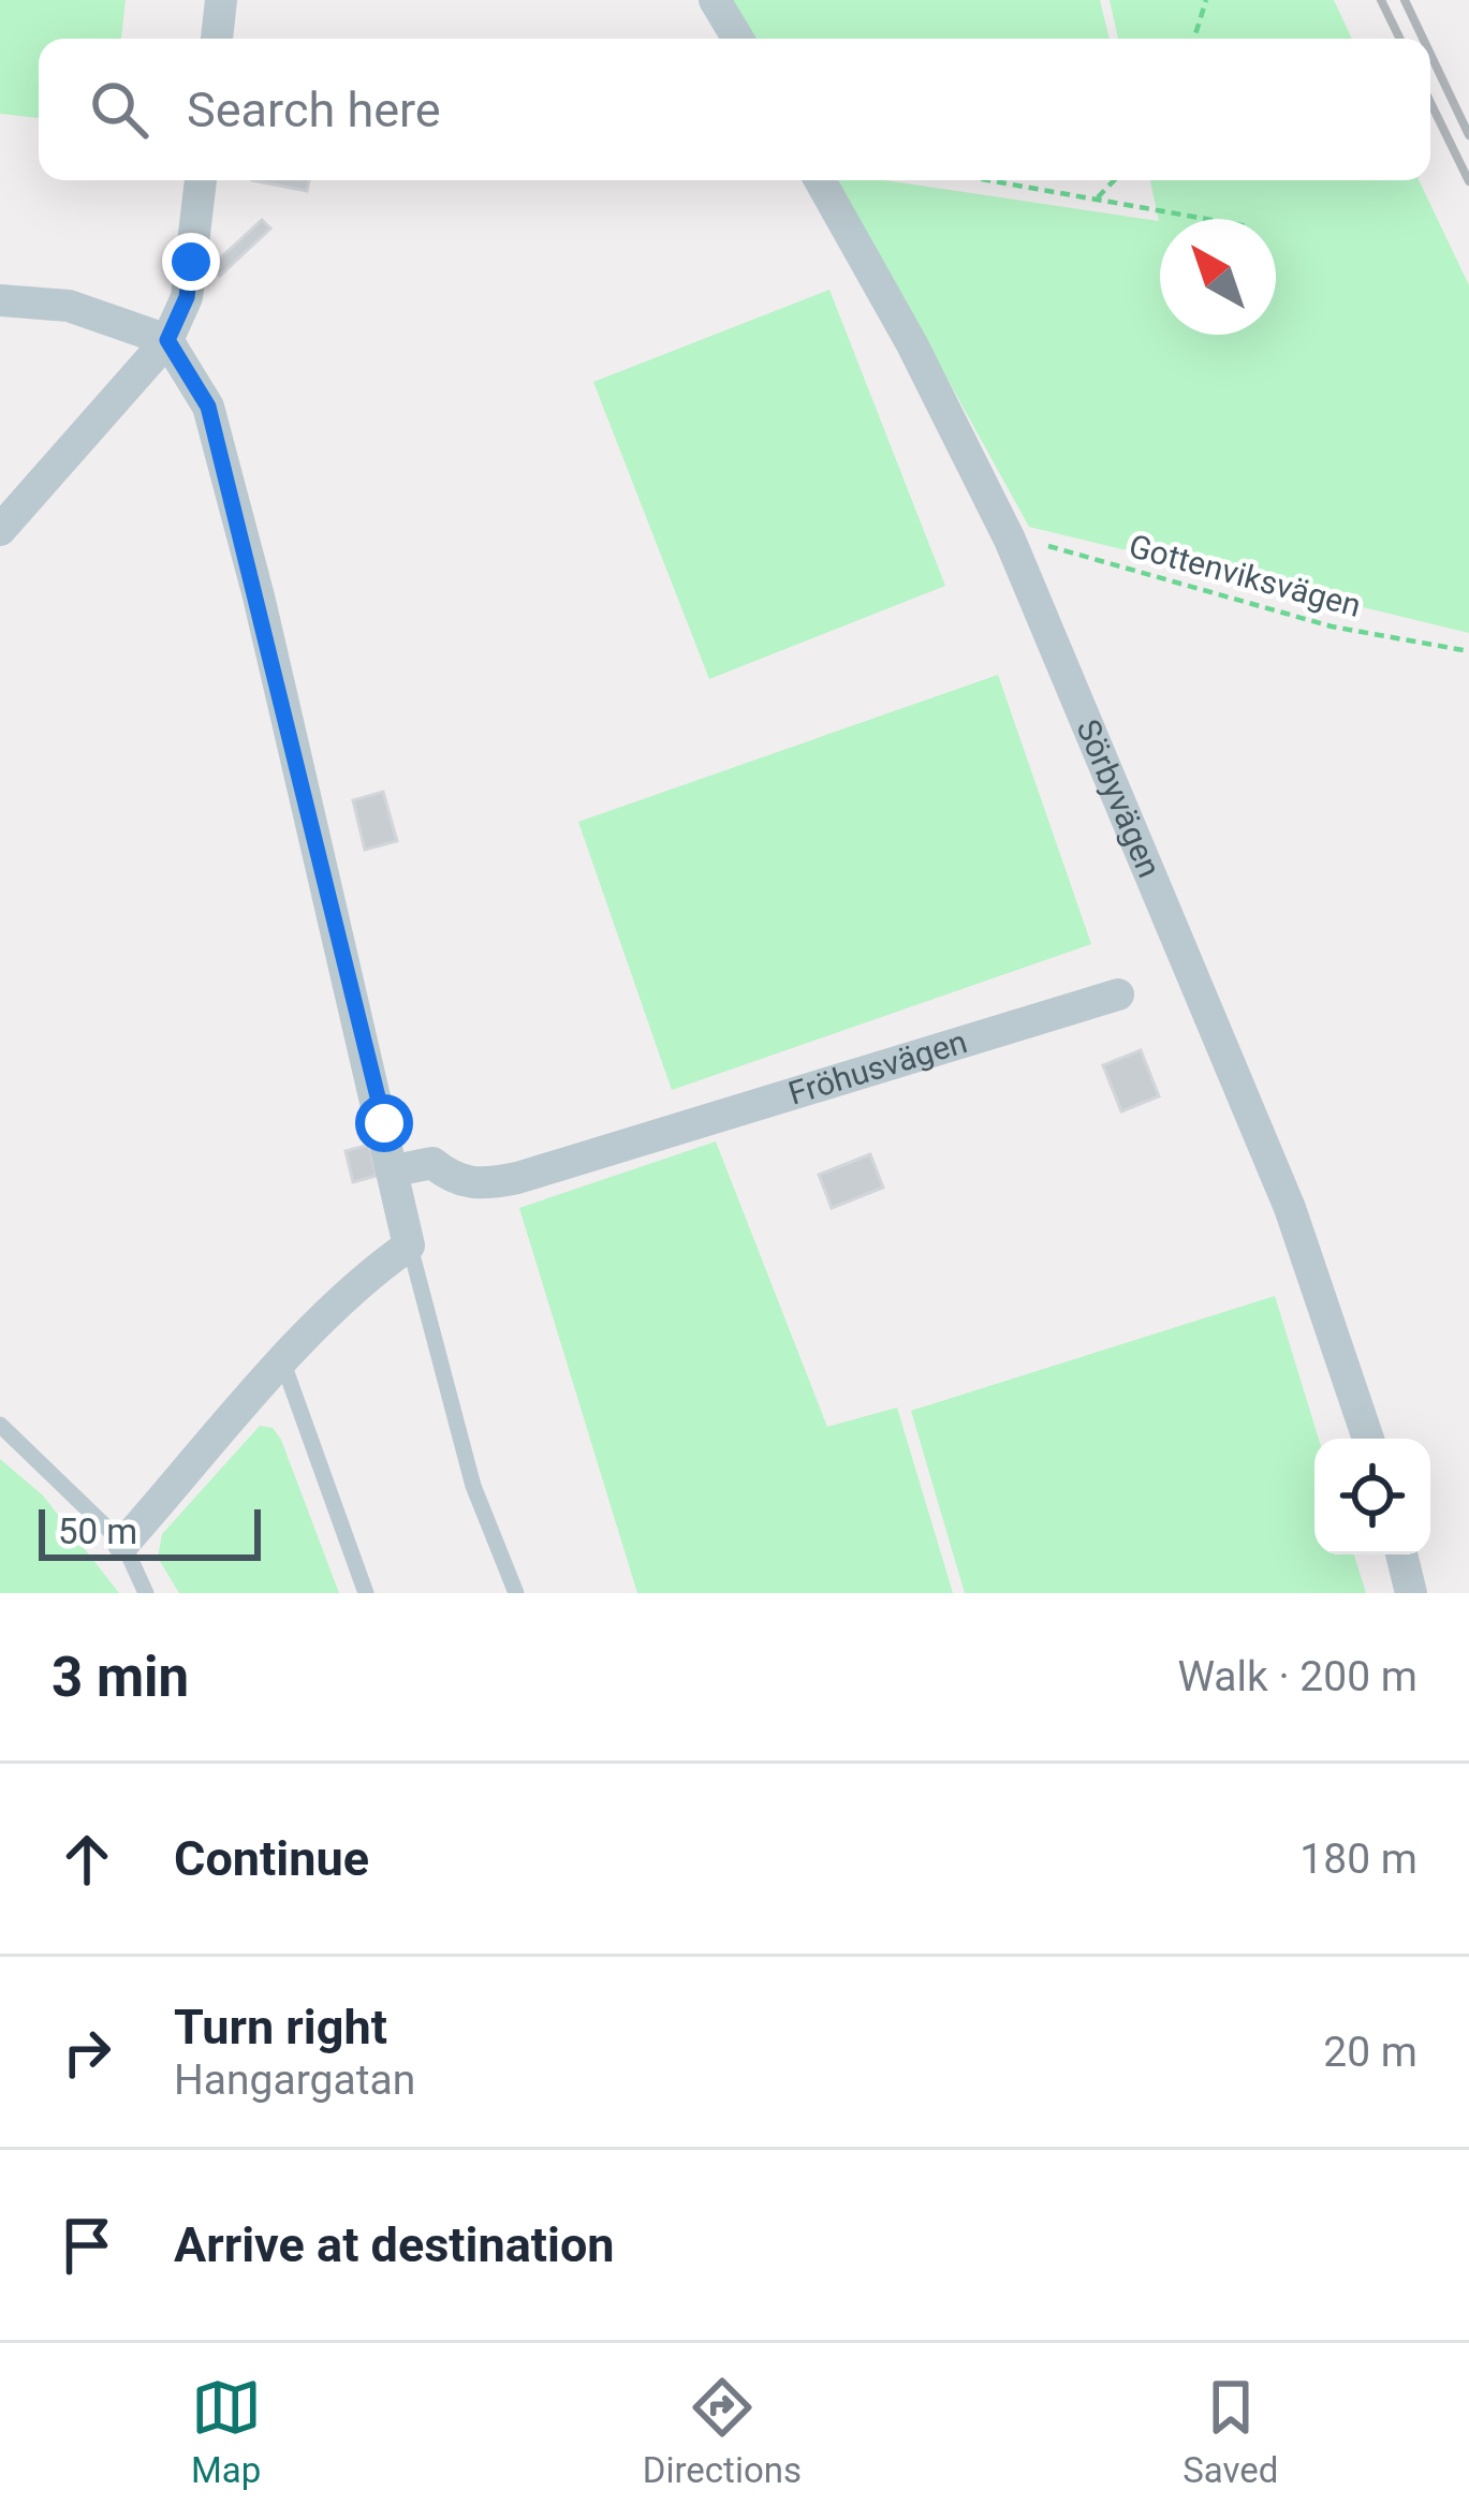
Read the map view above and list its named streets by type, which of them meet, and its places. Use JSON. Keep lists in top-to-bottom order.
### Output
{
  "streets": {
    "street": ["Sörbyvägen", "Fröhusvägen"],
    "path": ["Gottenviksvägen"]
  },
  "crossings": [
    ["Gottenviksvägen", "Sörbyvägen"]
  ],
  "scale_bar": "50 m",
  "north": "top left",
  "page": {
    "search": "Search here",
    "scale": "50 m",
    "heading": ["3 min", "Walk · 200 m"],
    "list": [
      ["Continue", "180 m"],
      ["Turn right", "Hangargatan", "20 m"],
      "Arrive at destination"
    ],
    "nav": ["Map", "Directions", "Saved"]
  }
}
